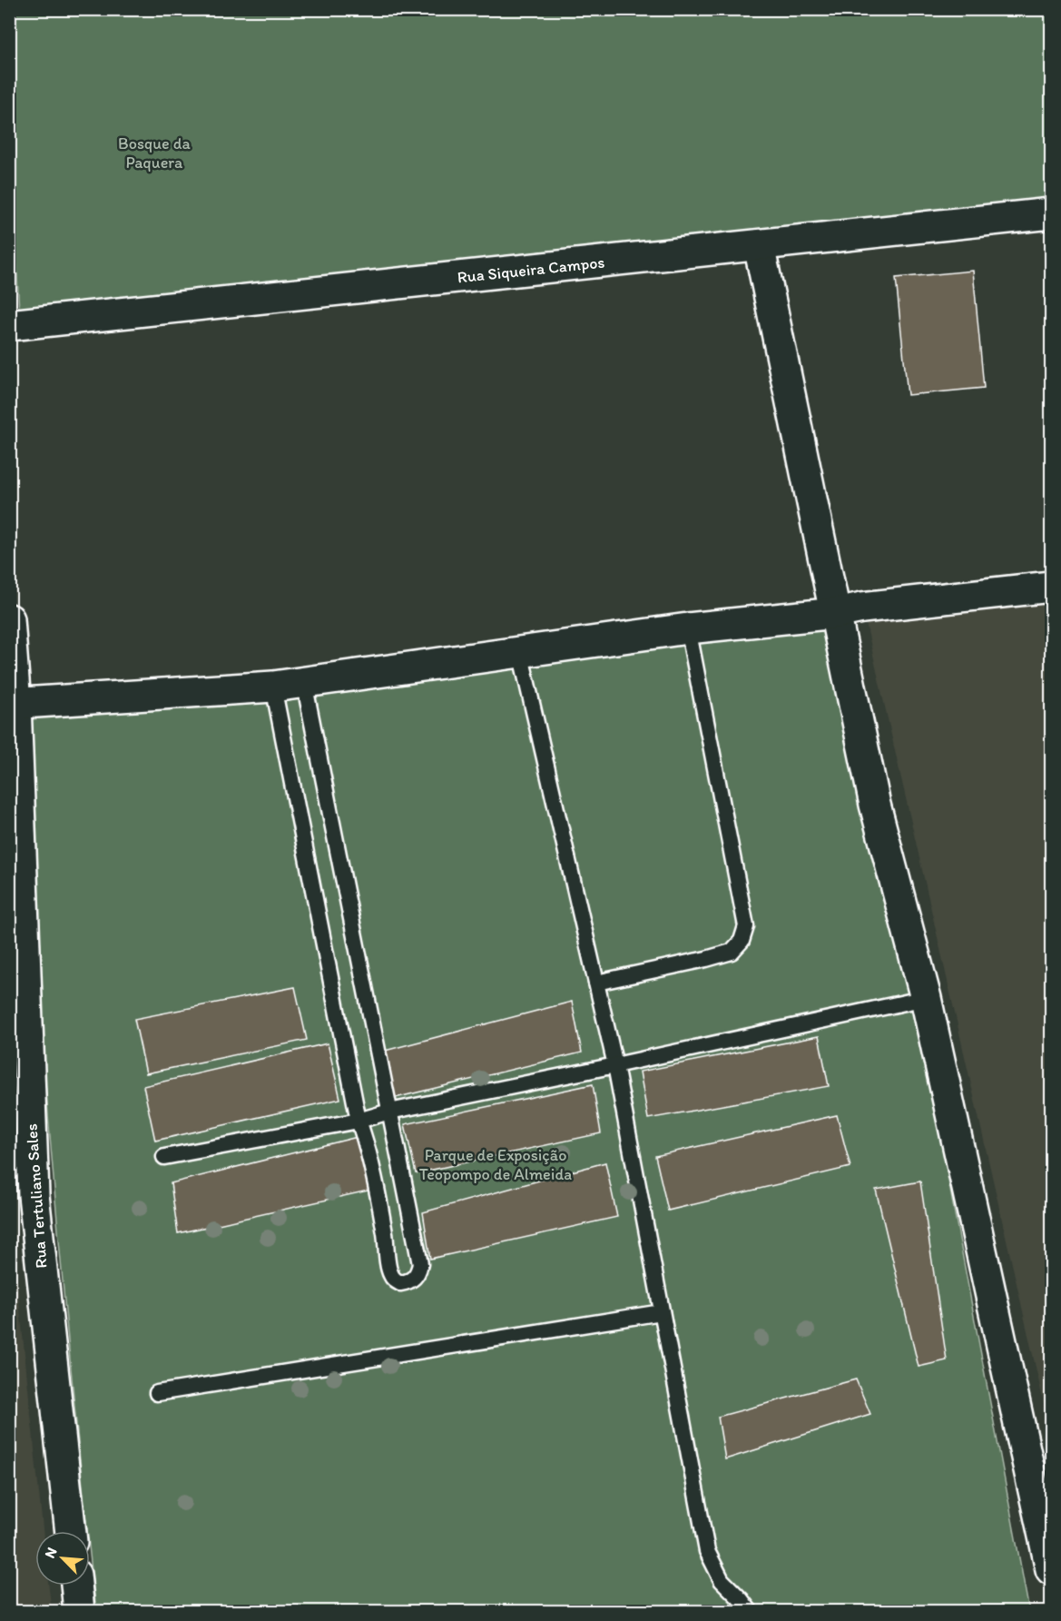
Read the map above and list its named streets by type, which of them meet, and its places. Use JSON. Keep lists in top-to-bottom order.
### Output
{
  "streets": {
    "street": ["Rua Siqueira Campos", "Rua Tertuliano Sales"]
  },
  "parks": ["Bosque da Paquera", "Parque de Exposição Teopompo de Almeida"],
  "north": "top left"
}
